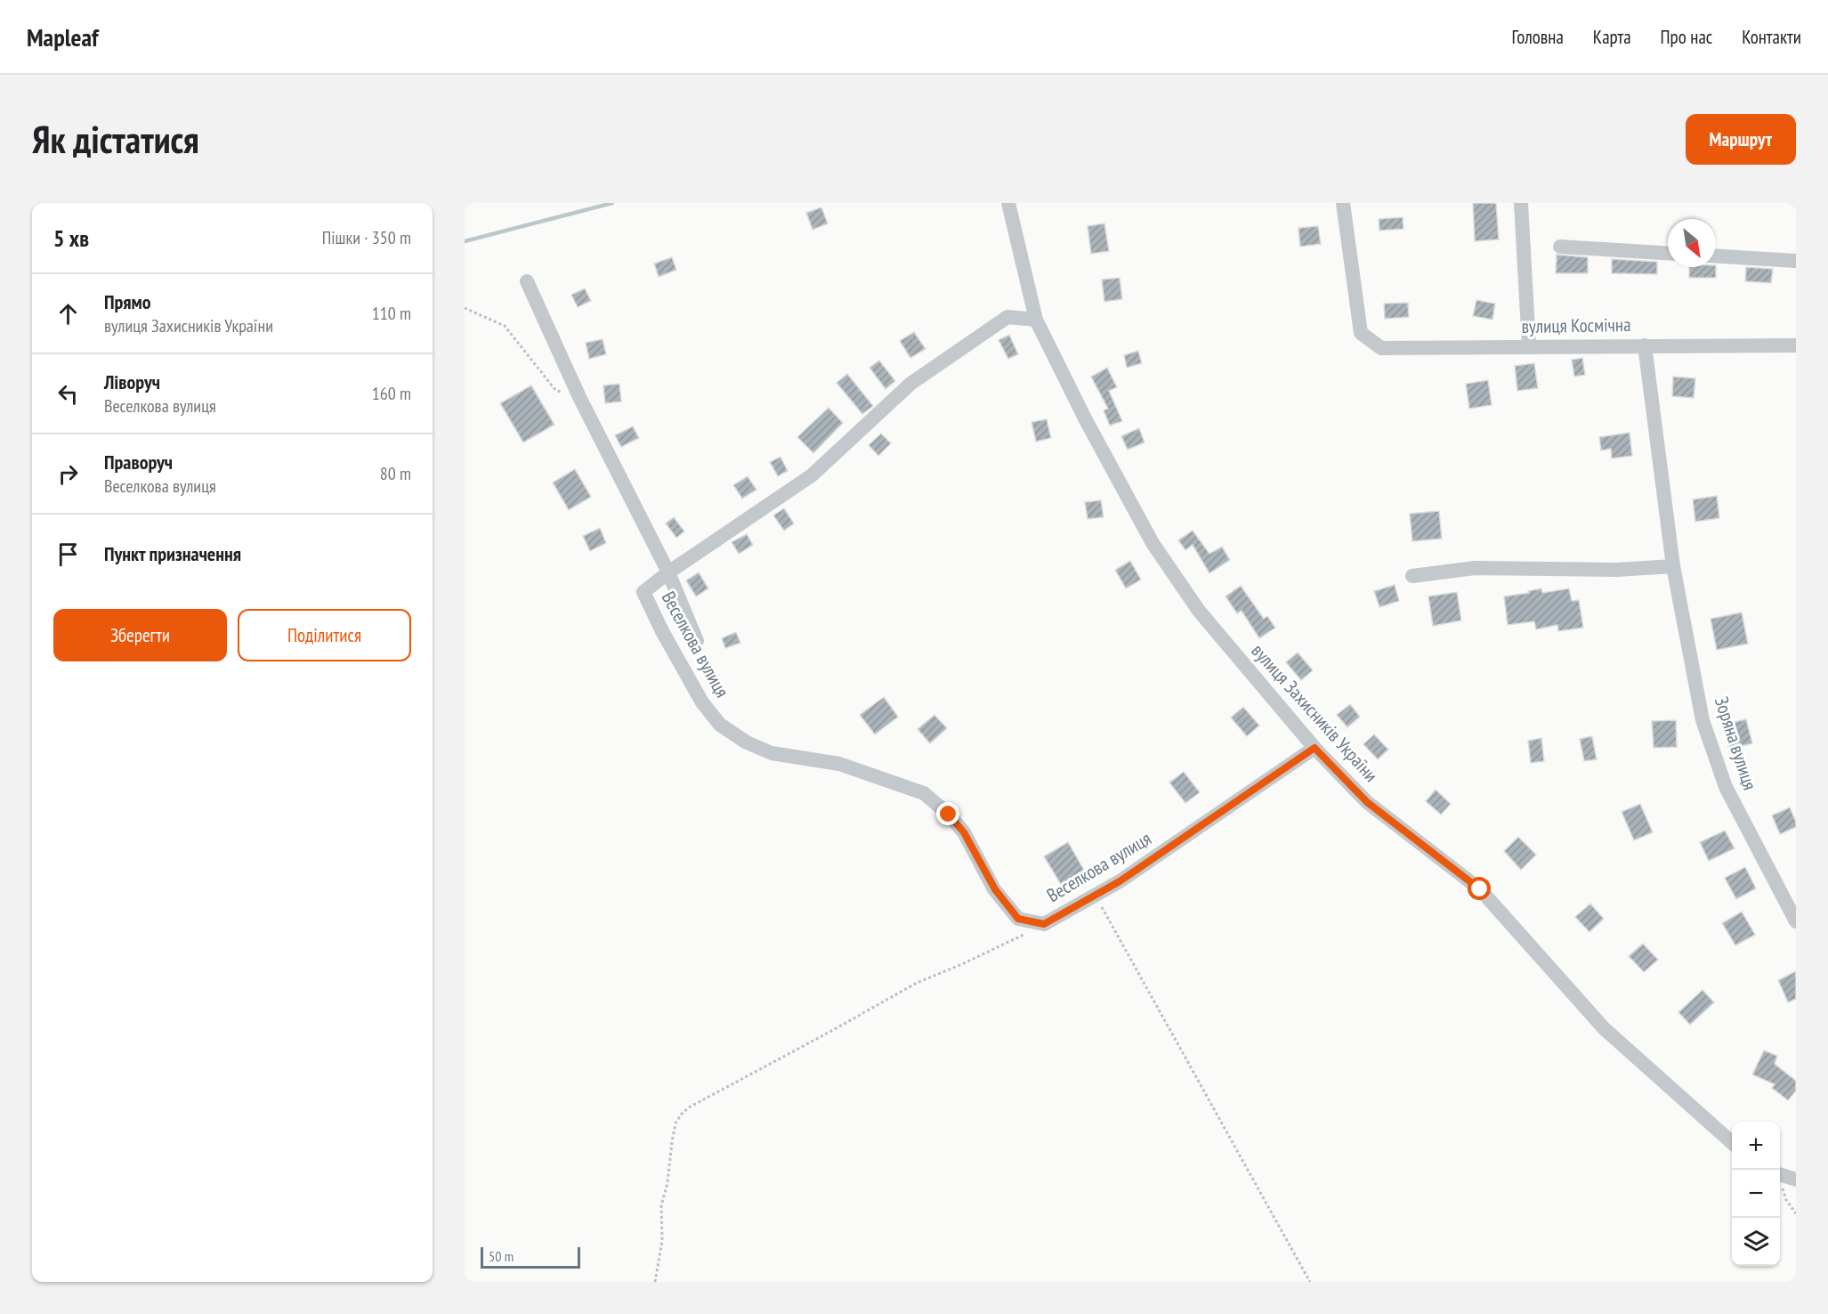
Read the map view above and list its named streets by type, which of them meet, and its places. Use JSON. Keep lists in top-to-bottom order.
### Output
{
  "streets": {
    "street": [
      "вулиця Космічна",
      "Веселкова вулиця",
      "вулиця Захисників України",
      "Зоряна вулиця"
    ]
  },
  "crossings": [
    ["вулиця Космічна", "Зоряна вулиця"],
    ["Веселкова вулиця", "вулиця Захисників України"]
  ],
  "scale_bar": "50 m",
  "north": "bottom right",
  "page": {
    "header": "Mapleaf",
    "nav": [
      "Головна",
      "Карта",
      "Про нас",
      "Контакти"
    ],
    "buttons": [
      "Маршрут",
      ["Зберегти", "Поділитися"]
    ],
    "title": "Як дістатися",
    "heading": ["5 хв", "Пішки · 350 m"],
    "list": [
      ["Прямо", "вулиця Захисників України", "110 m"],
      ["Ліворуч", "Веселкова вулиця", "160 m"],
      ["Праворуч", "Веселкова вулиця", "80 m"],
      "Пункт призначення"
    ],
    "map_buttons": ["+", "−"],
    "scale": "50 m"
  }
}
